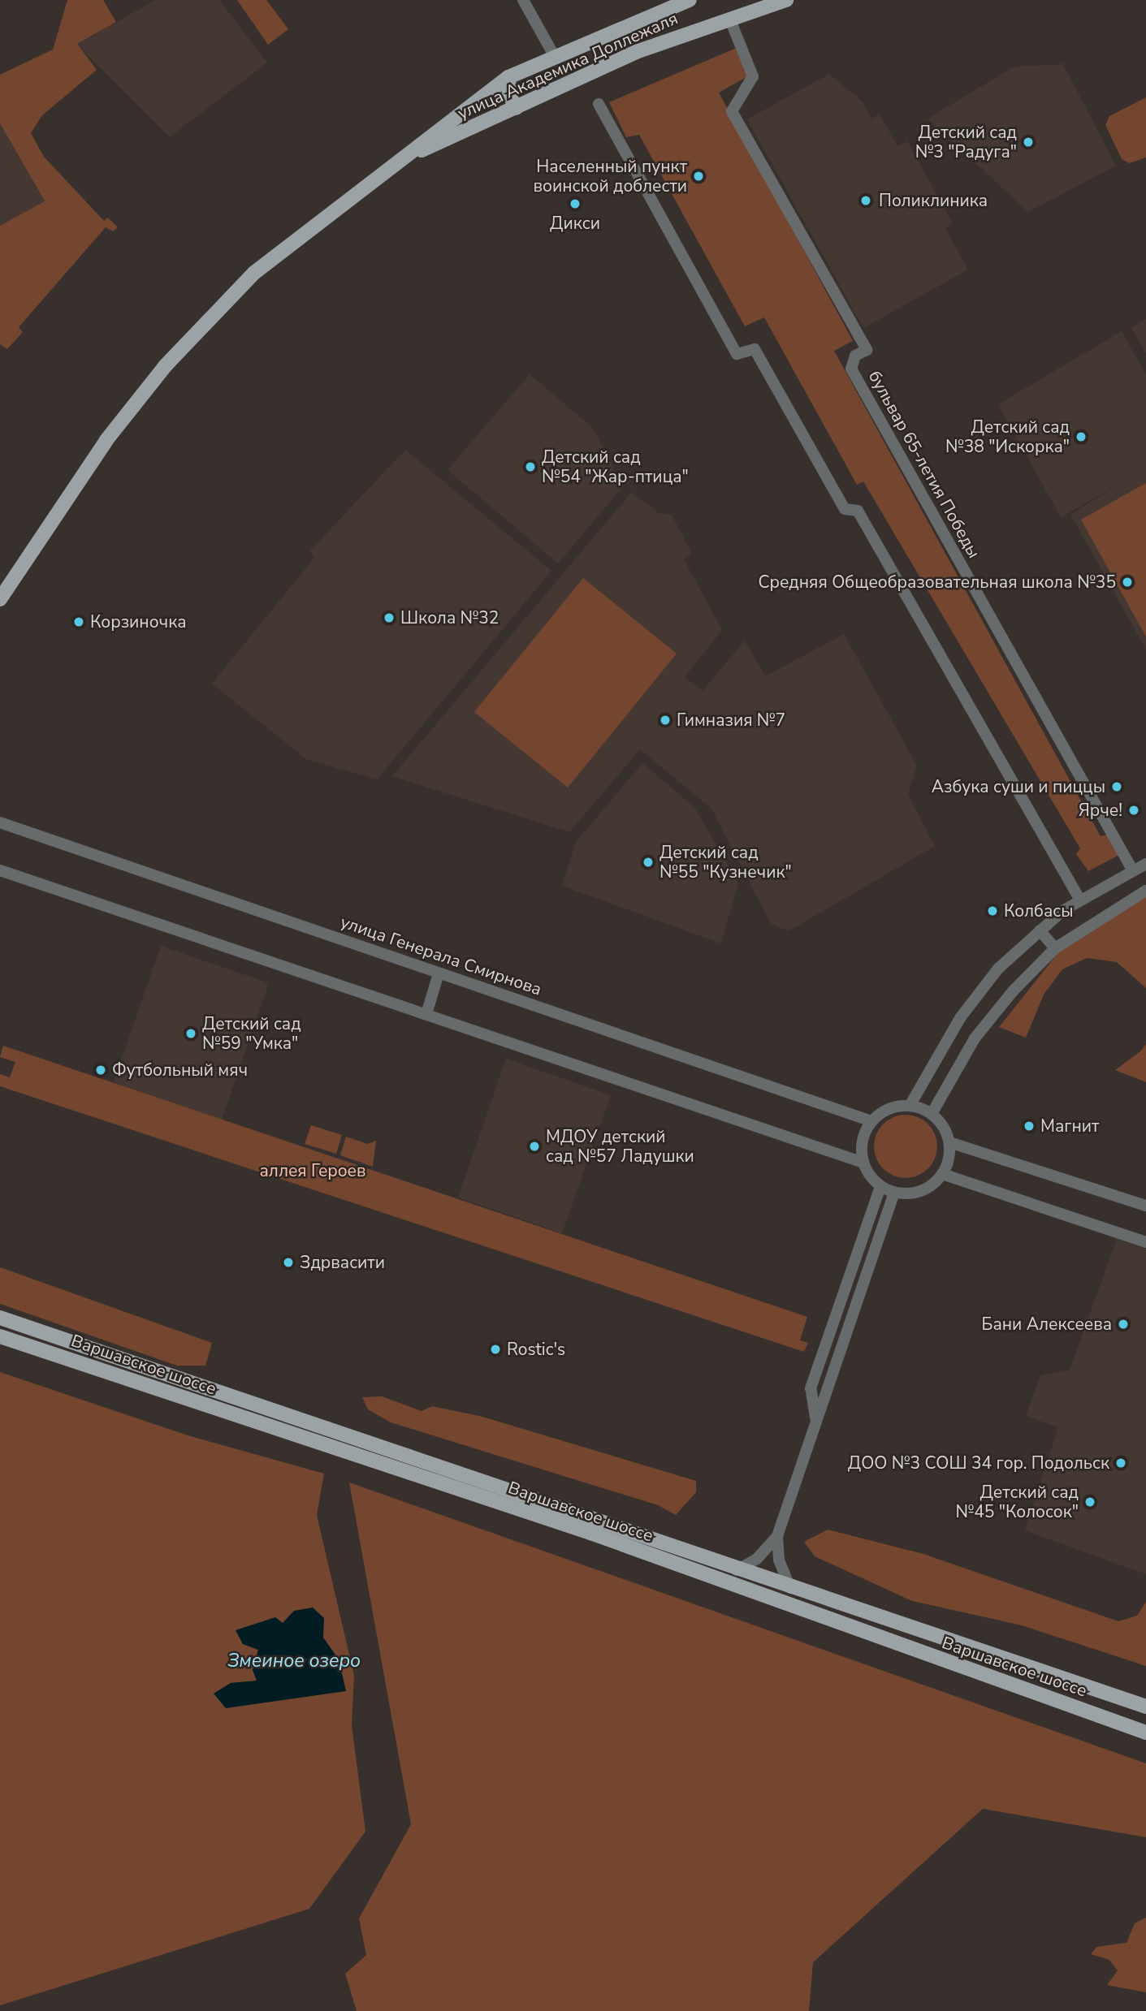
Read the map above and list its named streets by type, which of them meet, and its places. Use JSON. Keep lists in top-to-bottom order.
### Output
{
  "streets": {
    "main road": ["улица Академика Доллежаля", "Варшавское шоссе"],
    "street": ["бульвар 65-летия Победы", "улица Генерала Смирнова"]
  },
  "crossings": [
    ["улица Академика Доллежаля", "бульвар 65-летия Победы"]
  ],
  "water": ["Змеиное озеро"],
  "parks": ["аллея Героев"],
  "places": [
    "Детский сад №3 \"Радуга\"",
    "Населенный пункт воинской доблести",
    "Поликлиника",
    "Дикси",
    "Детский сад №38 \"Искорка\"",
    "Детский сад №54 \"Жар-птица\"",
    "Средняя Общеобразовательная школа №35",
    "Школа №32",
    "Корзиночка",
    "Гимназия №7",
    "Азбука суши и пиццы",
    "Ярче!",
    "Детский сад №55 \"Кузнечик\"",
    "Колбасы",
    "Детский сад №59 \"Умка\"",
    "Футбольный мяч",
    "Магнит",
    "МДОУ детский сад №57 Ладушки",
    "Здрвасити",
    "Бани Алексеева",
    "Rostic's",
    "ДОО №3 СОШ 34 гор. Подольск",
    "Детский сад №45 \"Колосок\""
  ]
}
